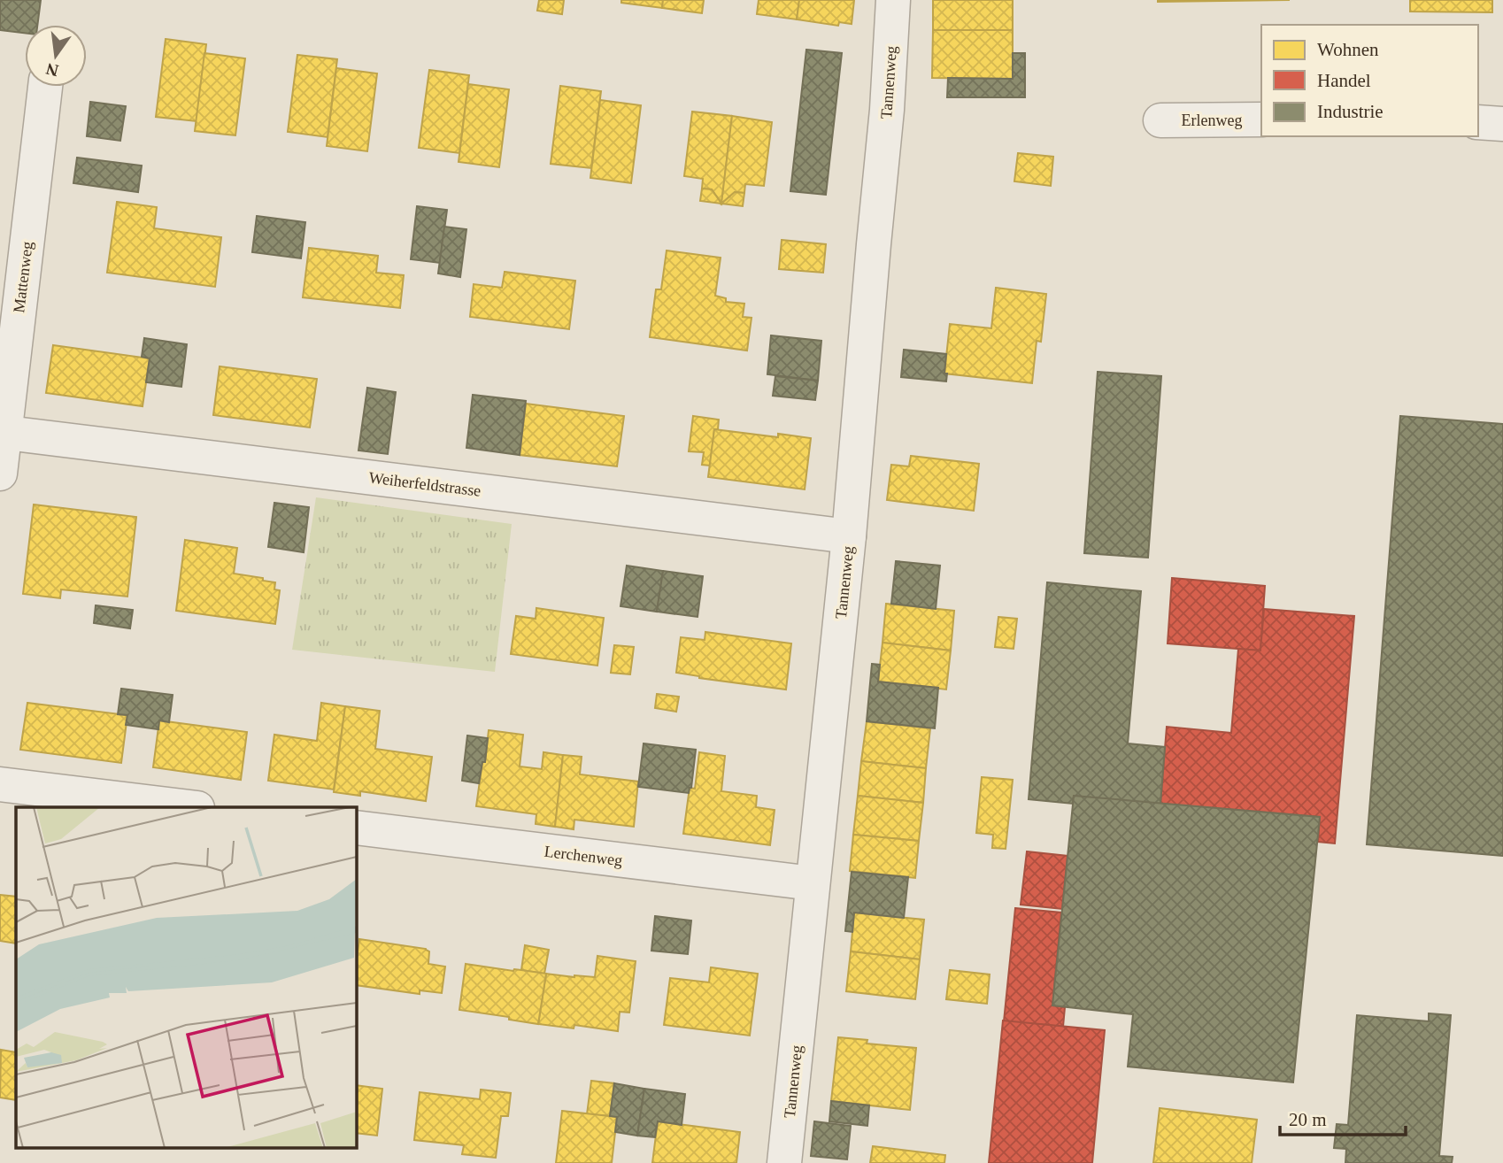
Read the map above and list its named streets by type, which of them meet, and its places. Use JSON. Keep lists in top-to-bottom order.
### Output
{
  "streets": {
    "street": [
      "Tannenweg",
      "Erlenweg",
      "Mattenweg",
      "Weiherfeldstrasse",
      "Lerchenweg"
    ]
  },
  "crossings": [
    ["Tannenweg", "Weiherfeldstrasse"],
    ["Tannenweg", "Lerchenweg"],
    ["Mattenweg", "Weiherfeldstrasse"]
  ],
  "legend": ["Wohnen", "Handel", "Industrie"],
  "scale_bar": "20 m",
  "north": "bottom"
}
